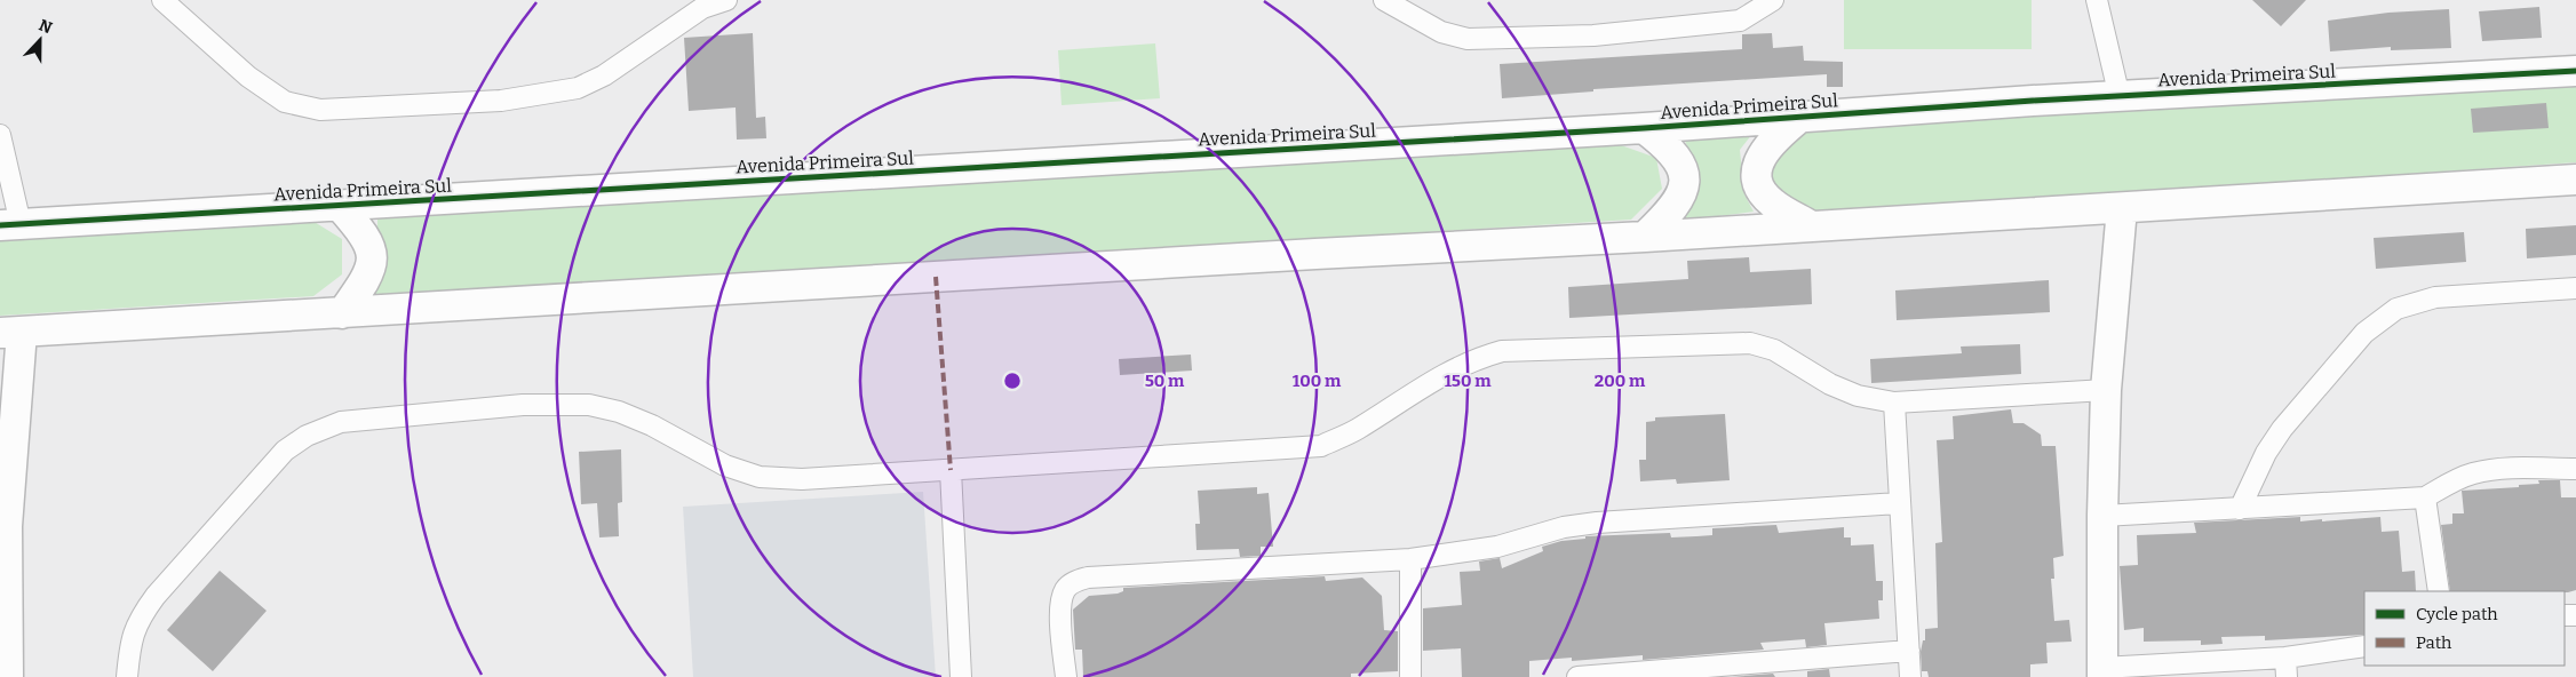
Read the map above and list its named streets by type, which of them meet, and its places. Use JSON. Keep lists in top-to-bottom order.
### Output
{
  "streets": {
    "street": ["Avenida Primeira Sul"]
  },
  "legend": ["Cycle path", "Path"],
  "north": "top",
  "rings": [
    "50 m",
    "100 m",
    "150 m",
    "200 m"
  ]
}
